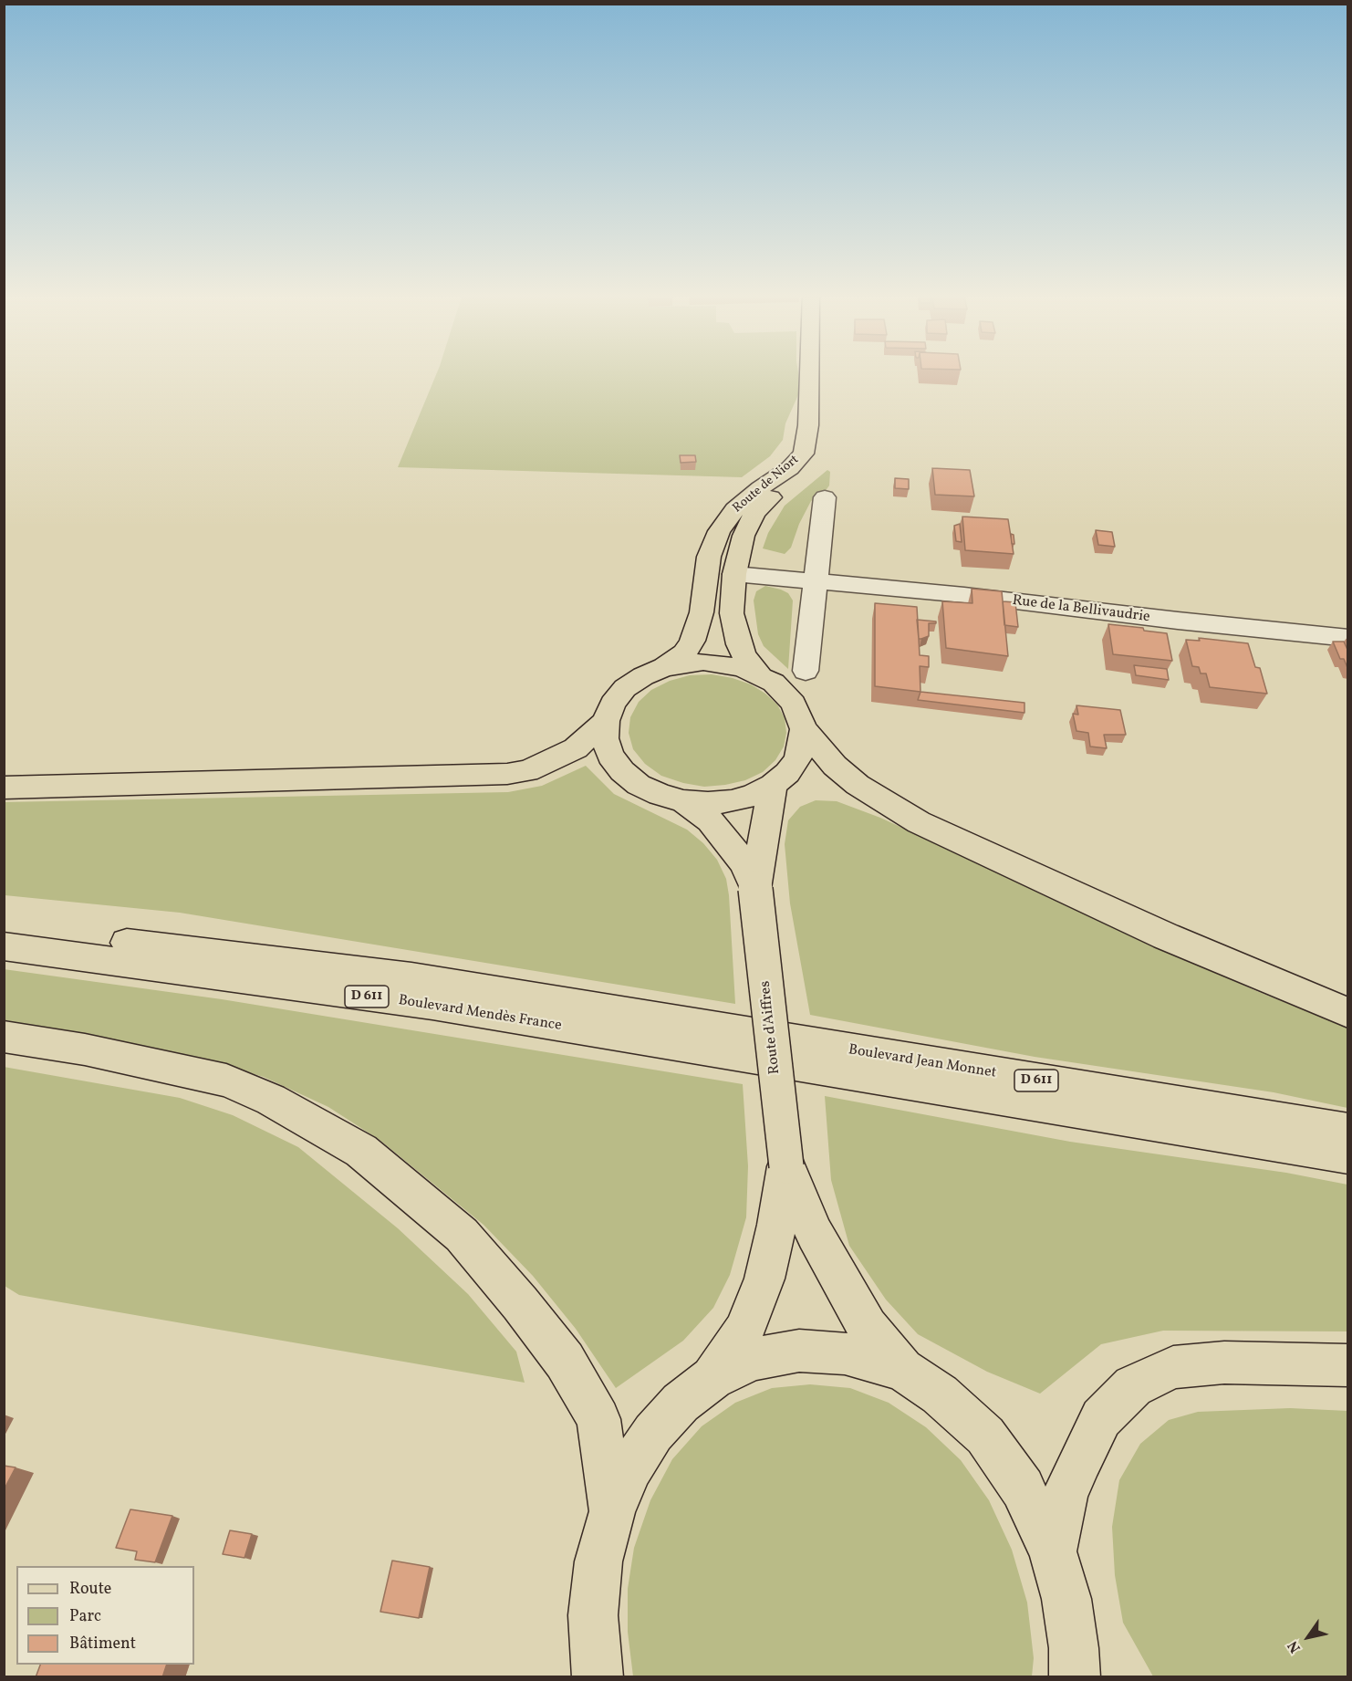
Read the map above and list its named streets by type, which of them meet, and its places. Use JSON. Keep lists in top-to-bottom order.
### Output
{
  "streets": {
    "main road": [
      "Route de Niort",
      "D 611",
      "Boulevard Mendès France",
      "Route d'Aiffres",
      "Boulevard Jean Monnet"
    ],
    "street": ["Rue de la Bellivaudrie"]
  },
  "crossings": [
    ["Route de Niort", "Rue de la Bellivaudrie"],
    ["Route de Niort", "Route d'Aiffres"],
    ["Boulevard Mendès France", "Boulevard Jean Monnet"]
  ],
  "legend": ["Route", "Parc", "Bâtiment"],
  "north": "bottom left"
}
